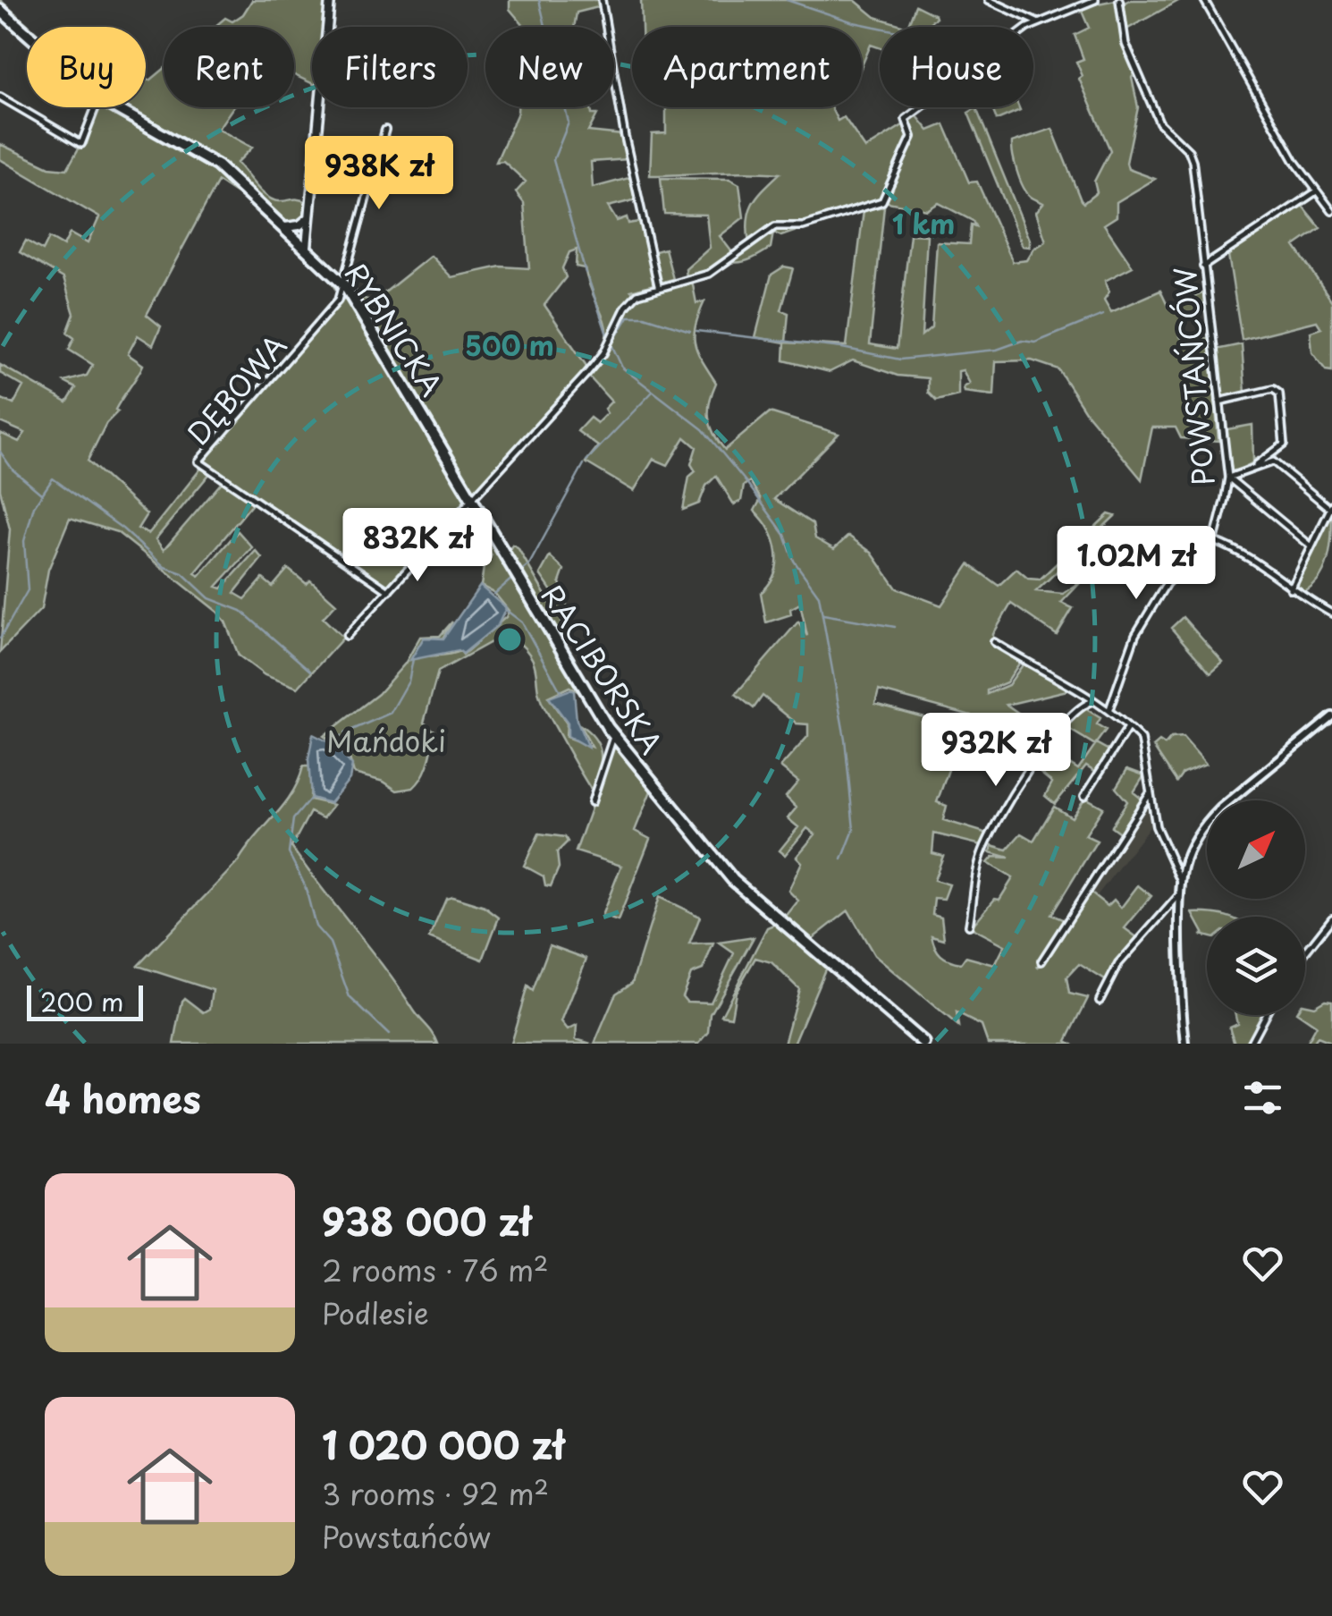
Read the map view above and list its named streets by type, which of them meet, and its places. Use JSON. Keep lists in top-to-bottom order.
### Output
{
  "streets": {
    "main road": ["RYBNICKA", "RACIBORSKA"],
    "street": ["POWSTAŃCÓW", "DĘBOWA"]
  },
  "crossings": [
    ["RYBNICKA", "DĘBOWA"],
    ["RYBNICKA", "RACIBORSKA"]
  ],
  "parks": ["Mańdoki"],
  "scale_bar": "200 m",
  "north": "top right",
  "page": {
    "chip": [
      "Buy",
      "Rent",
      "Filters",
      "New",
      "Apartment",
      "House"
    ],
    "price": [
      "938K zł",
      "832K zł",
      "1.02M zł",
      "932K zł"
    ],
    "scale": "200 m",
    "heading": "4 homes",
    "list": [
      {
        "name": "938 000 zł",
        "note": "2 rooms · 76 m² · Podlesie"
      },
      {
        "name": "1 020 000 zł",
        "note": "3 rooms · 92 m² · Powstańców"
      }
    ]
  },
  "rings": ["1 km", "500 m"]
}
